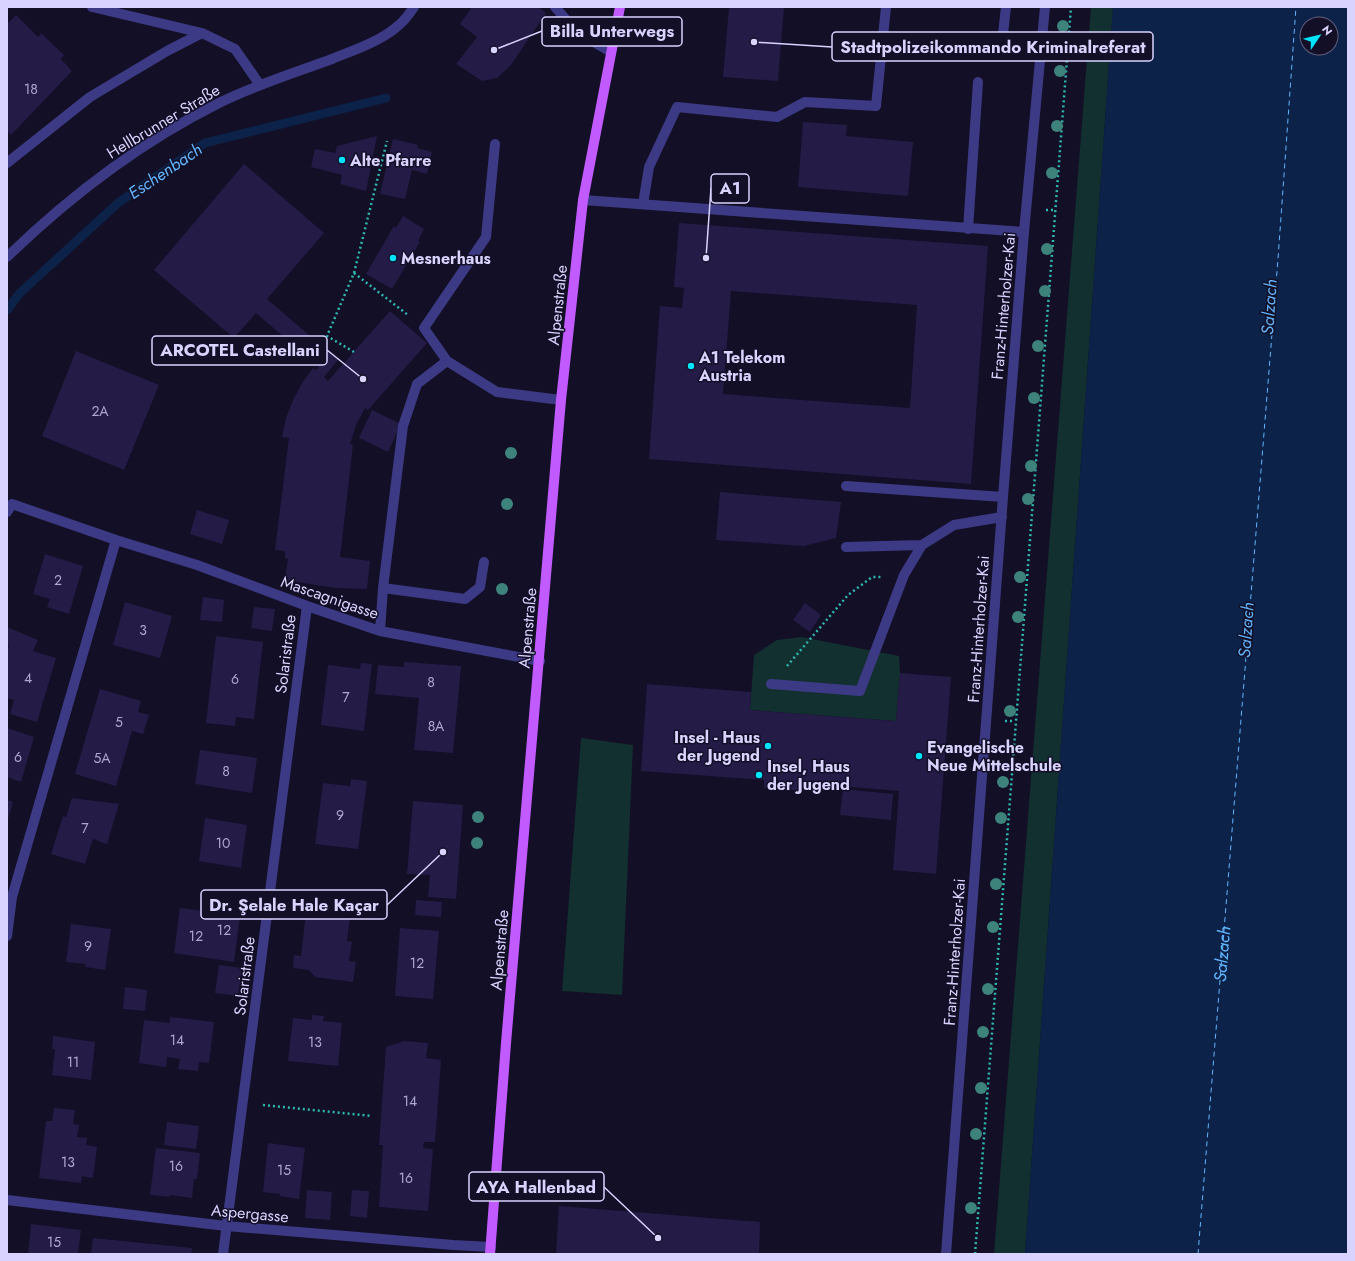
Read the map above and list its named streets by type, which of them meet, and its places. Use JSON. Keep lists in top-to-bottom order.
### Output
{
  "streets": {
    "main road": ["Alpenstraße"],
    "street": [
      "Hellbrunner Straße",
      "Franz-Hinterholzer-Kai",
      "Mascagnigasse",
      "Solaristraße",
      "Aspergasse"
    ]
  },
  "crossings": [
    ["Alpenstraße", "Mascagnigasse"],
    ["Alpenstraße", "Aspergasse"],
    ["Mascagnigasse", "Solaristraße"],
    ["Solaristraße", "Aspergasse"]
  ],
  "water": ["Eschenbach", "Salzach"],
  "places": [
    "Stadtpolizeikommando Kriminalreferat",
    "Billa Unterwegs",
    "Alte Pfarre",
    "Mesnerhaus",
    "A1",
    "A1 Telekom Austria",
    "ARCOTEL Castellani",
    "Insel - Haus der Jugend",
    "Evangelische Neue Mittelschule",
    "Insel, Haus der Jugend",
    "Dr. Şelale Hale Kaçar",
    "AYA Hallenbad"
  ],
  "house_numbers": [
    "18",
    "2A",
    "2",
    "3",
    "4",
    "6",
    "8",
    "7",
    "5",
    "8A",
    "6",
    "5A",
    "8",
    "9",
    "7",
    "10",
    "12",
    "12",
    "9",
    "12",
    "14",
    "13",
    "11",
    "14",
    "13",
    "16",
    "15",
    "16",
    "15"
  ],
  "north": "top right"
}
